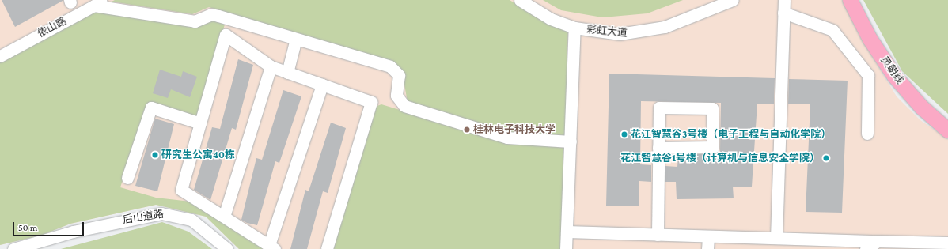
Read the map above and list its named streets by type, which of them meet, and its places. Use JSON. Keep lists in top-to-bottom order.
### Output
{
  "streets": {
    "main road": ["灵朝线"],
    "street": ["依山路", "彩虹大道", "后山道路"]
  },
  "places": [
    "桂林电子科技大学",
    "花江智慧谷3号楼（电子工程与自动化学院）",
    "研究生公寓40栋",
    "花江智慧谷1号楼（计算机与信息安全学院）"
  ],
  "scale_bar": "50 m"
}
